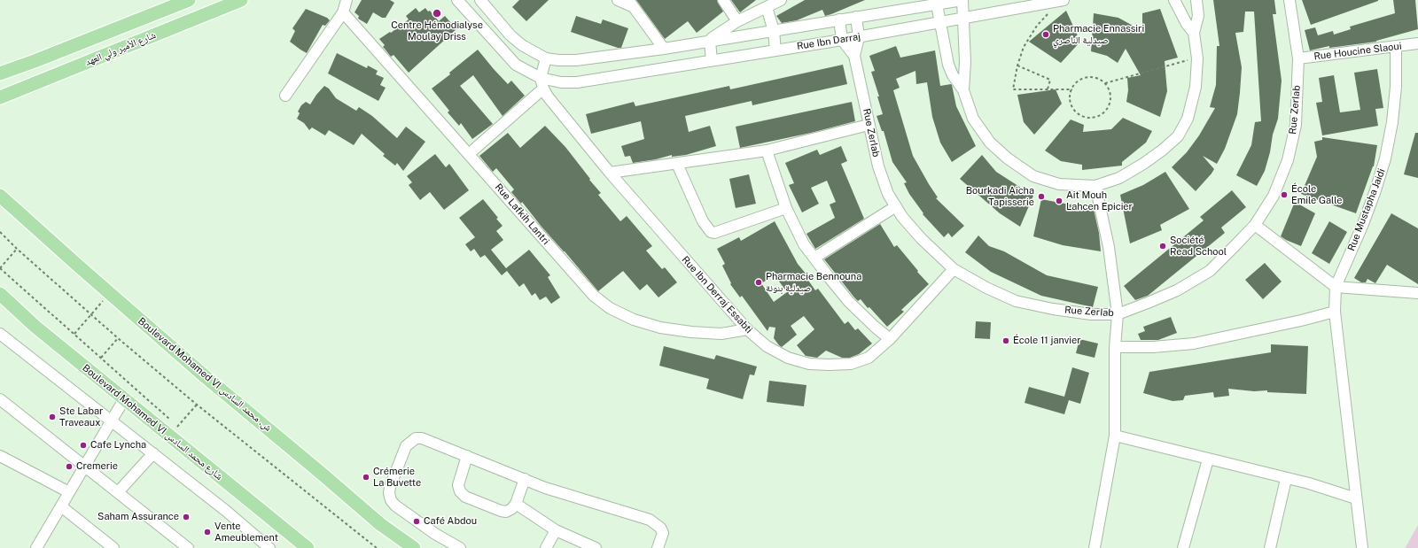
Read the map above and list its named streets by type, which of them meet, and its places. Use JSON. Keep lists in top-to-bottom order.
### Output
{
  "streets": {
    "main road": ["شارع الأمير ولي العهد", "Boulevard Mohamed VI ش. محمد السادس", "Boulevard Mohamed VI شارع محمد السادس"],
    "street": [
      "Rue Ibn Darraj",
      "Rue Houcine Slaoui",
      "Rue ZerIab",
      "Rue Mustapha Jaidi",
      "Rue Lafkih Lantri",
      "Rue Ibn Derraj Essabti"
    ]
  },
  "crossings": [
    ["Rue Ibn Darraj", "Rue ZerIab"],
    ["Rue Ibn Darraj", "Rue Ibn Derraj Essabti"],
    ["Rue Houcine Slaoui", "Rue ZerIab"],
    ["Rue Houcine Slaoui", "Rue Mustapha Jaidi"],
    ["Rue ZerIab", "Rue Ibn Derraj Essabti"],
    ["Rue Lafkih Lantri", "Rue Ibn Derraj Essabti"]
  ],
  "places": [
    "Centre Hémodialyse Moulay Driss",
    "Pharmacie Ennassiri صيدلية الناصري",
    "École Emile Galle",
    "Bourkadi Aicha Tapisserie",
    "Ait Mouh Lahcen Epicier",
    "Société Read School",
    "Pharmacie Bennouna صيدلية بنونة",
    "École 11 janvier",
    "Ste Labar Traveaux",
    "Cafe Lyncha",
    "Cremerie",
    "Crémerie La Buvette",
    "Saham Assurance",
    "Café Abdou",
    "Vente Ameublement"
  ]
}
